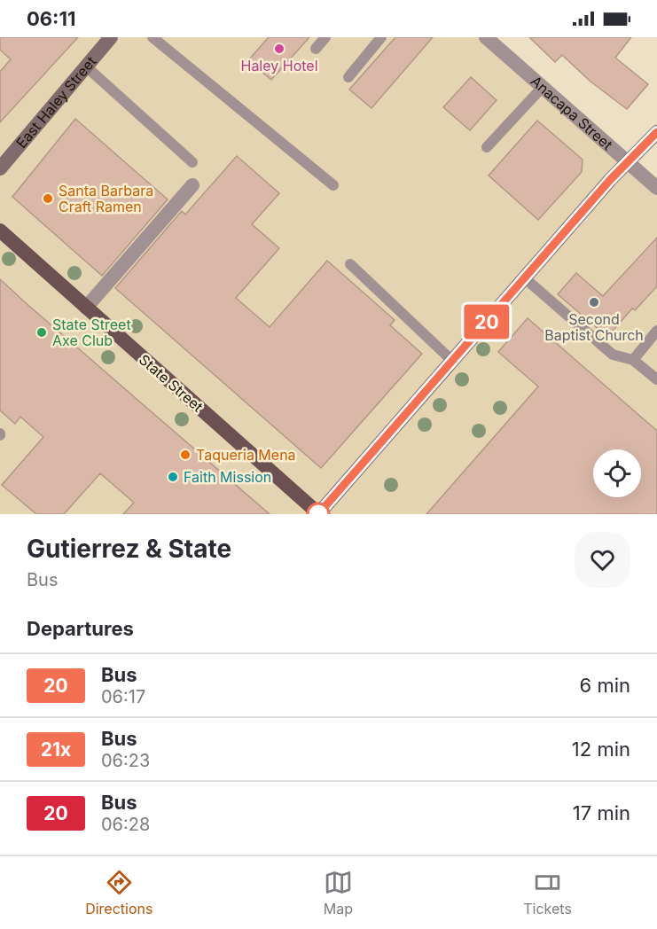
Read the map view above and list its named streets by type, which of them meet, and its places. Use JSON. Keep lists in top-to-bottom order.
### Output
{
  "streets": {
    "main road": ["East Haley Street", "State Street"],
    "street": ["Anacapa Street"]
  },
  "places": [
    "Haley Hotel",
    "Santa Barbara Craft Ramen",
    "Second Baptist Church",
    "State Street Axe Club",
    "Taqueria Mena",
    "Faith Mission"
  ],
  "lines": ["bus line 20"],
  "page": {
    "status": "06:11",
    "on_map": "20",
    "heading": [
      ["Gutierrez & State", "Bus"],
      "Departures"
    ],
    "list": [
      {
        "mark": "20",
        "name": "Bus",
        "note": "06:17",
        "value": "6 min"
      },
      {
        "mark": "21x",
        "name": "Bus",
        "note": "06:23",
        "value": "12 min"
      },
      {
        "mark": "20",
        "name": "Bus",
        "note": "06:28",
        "value": "17 min"
      }
    ],
    "tabs": ["Directions", "Map", "Tickets"]
  }
}
